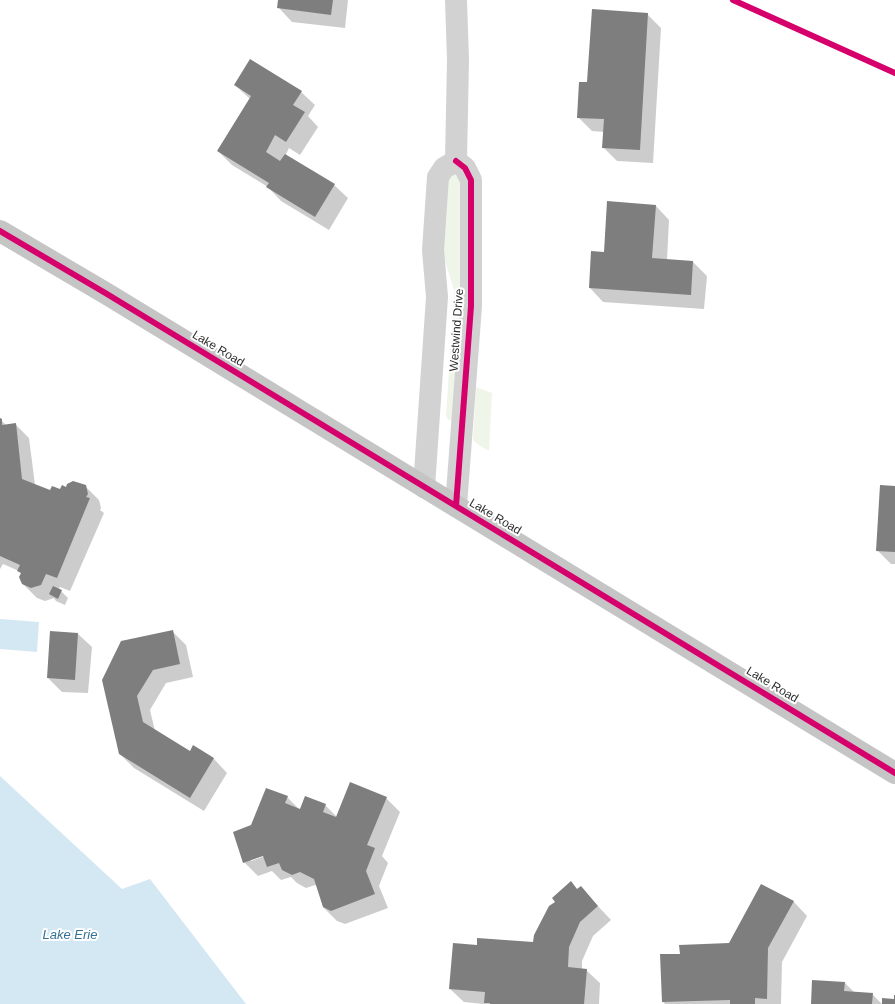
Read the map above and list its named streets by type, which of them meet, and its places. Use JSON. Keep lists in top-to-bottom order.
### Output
{
  "streets": {
    "main road": ["Lake Road"],
    "street": ["Westwind Drive"]
  },
  "crossings": [
    ["Westwind Drive", "Lake Road"]
  ],
  "water": ["Lake Erie"]
}
